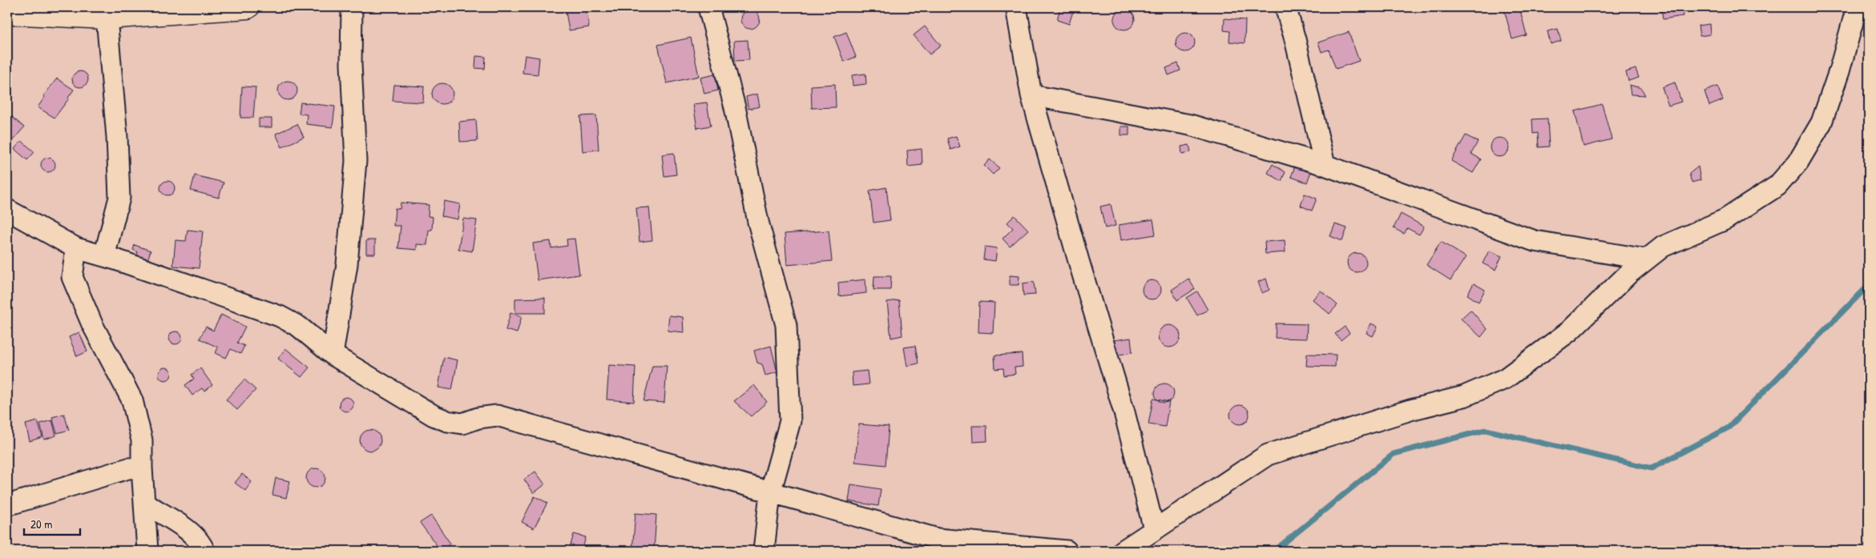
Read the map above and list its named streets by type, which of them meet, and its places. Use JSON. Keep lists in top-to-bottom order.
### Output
{
  "scale_bar": "20 m"
}
